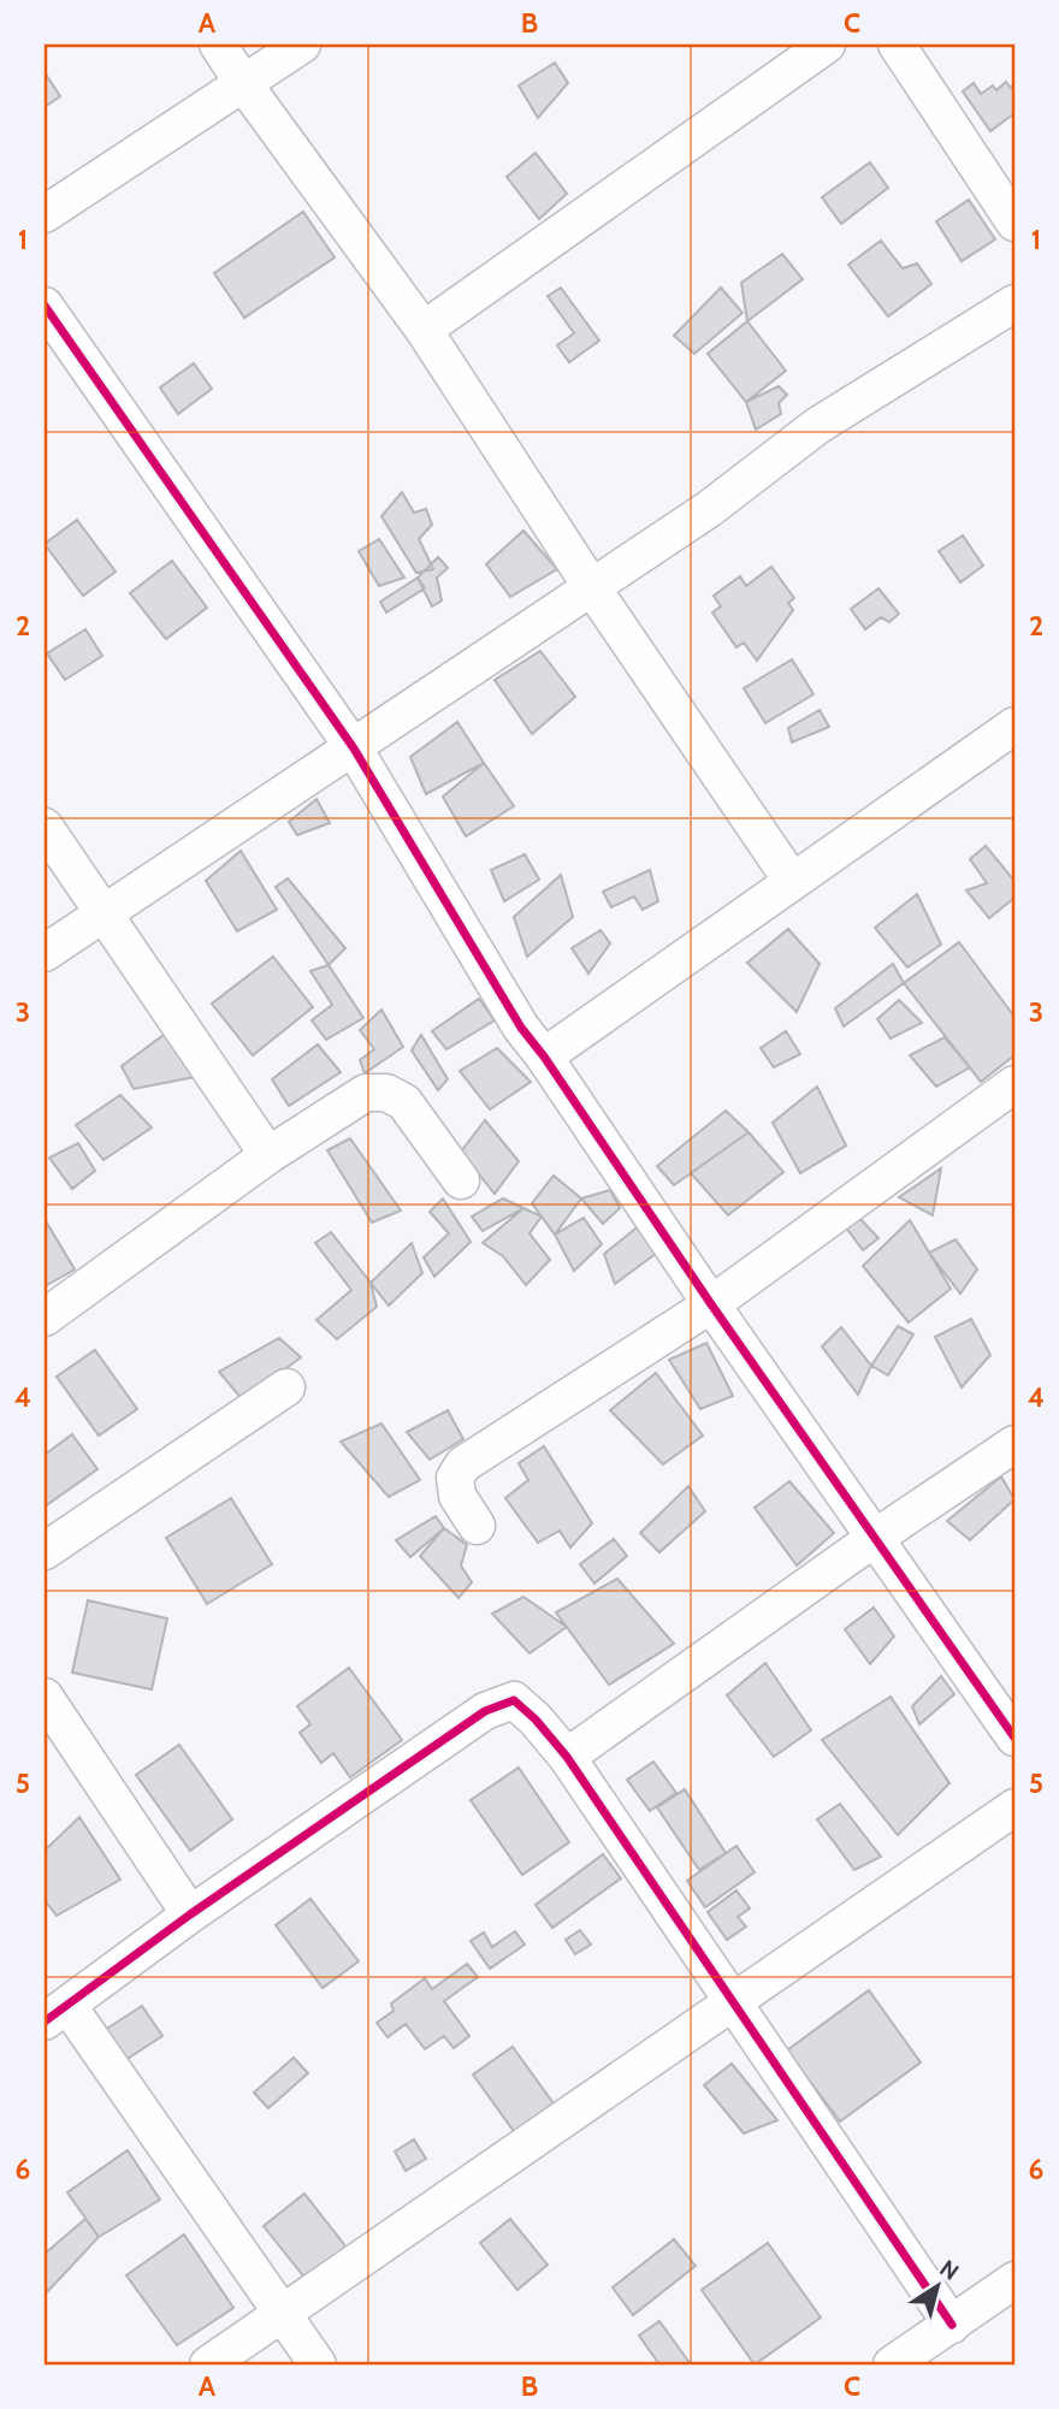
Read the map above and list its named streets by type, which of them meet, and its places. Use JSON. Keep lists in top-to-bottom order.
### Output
{
  "north": "top right",
  "grid": {
    "columns": ["A", "B", "C"],
    "rows": [
      "1",
      "2",
      "3",
      "4",
      "5",
      "6"
    ]
  }
}
